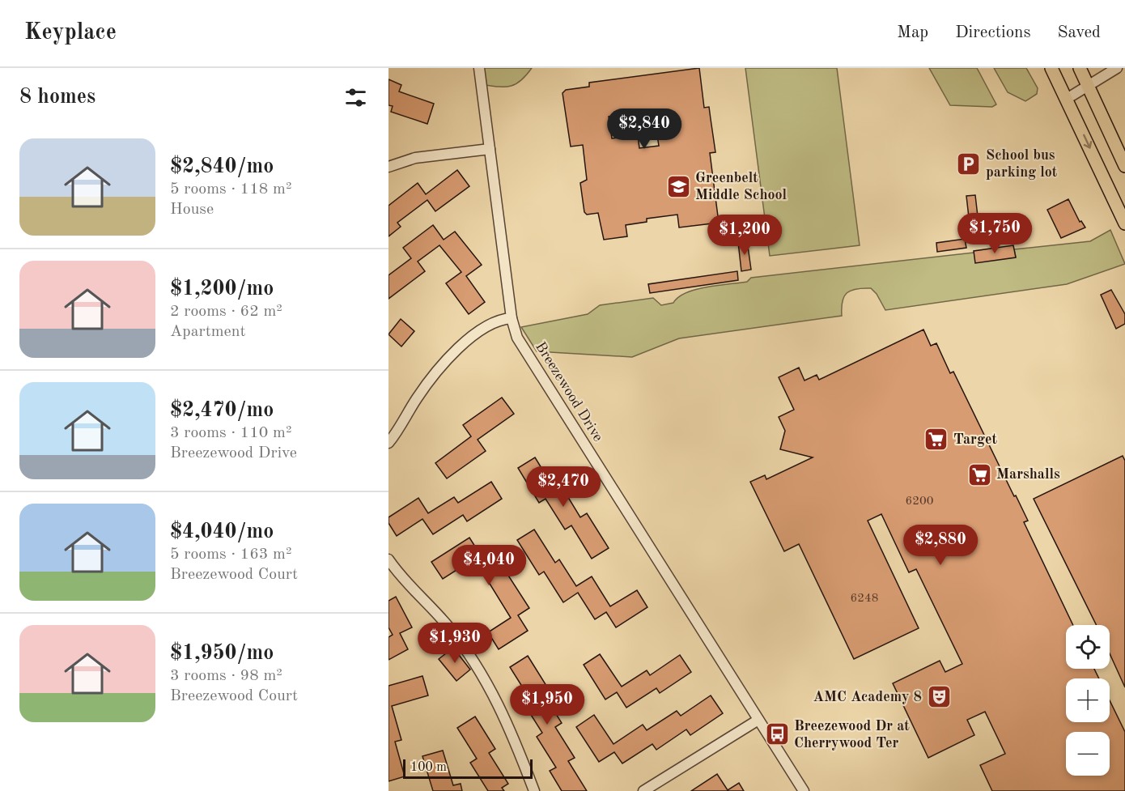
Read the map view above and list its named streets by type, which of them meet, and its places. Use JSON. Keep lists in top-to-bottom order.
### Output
{
  "streets": {
    "street": ["Breezewood Drive"]
  },
  "places": {
    "parking": ["School bus parking lot"],
    "school or university": ["Greenbelt Middle School"],
    "supermarket": ["Target", "Marshalls"],
    "theatre": ["AMC Academy 8"],
    "bus stop": ["Breezewood Dr at Cherrywood Ter"]
  },
  "house_numbers": ["6200", "6248"],
  "scale_bar": "100 m",
  "page": {
    "header": "Keyplace",
    "nav": ["Map", "Directions", "Saved"],
    "heading": "8 homes",
    "price": [
      "$2,840",
      "$1,750",
      "$1,200",
      "$2,470",
      "$2,880",
      "$4,040",
      "$1,930",
      "$1,950"
    ],
    "list": [
      {
        "name": "$2,840/mo",
        "note": "5 rooms · 118 m² · House"
      },
      {
        "name": "$1,200/mo",
        "note": "2 rooms · 62 m² · Apartment"
      },
      {
        "name": "$2,470/mo",
        "note": "3 rooms · 110 m² · Breezewood Drive"
      },
      {
        "name": "$4,040/mo",
        "note": "5 rooms · 163 m² · Breezewood Court"
      },
      {
        "name": "$1,950/mo",
        "note": "3 rooms · 98 m² · Breezewood Court"
      }
    ],
    "map_buttons": ["+", "−"],
    "scale": "100 m"
  }
}
